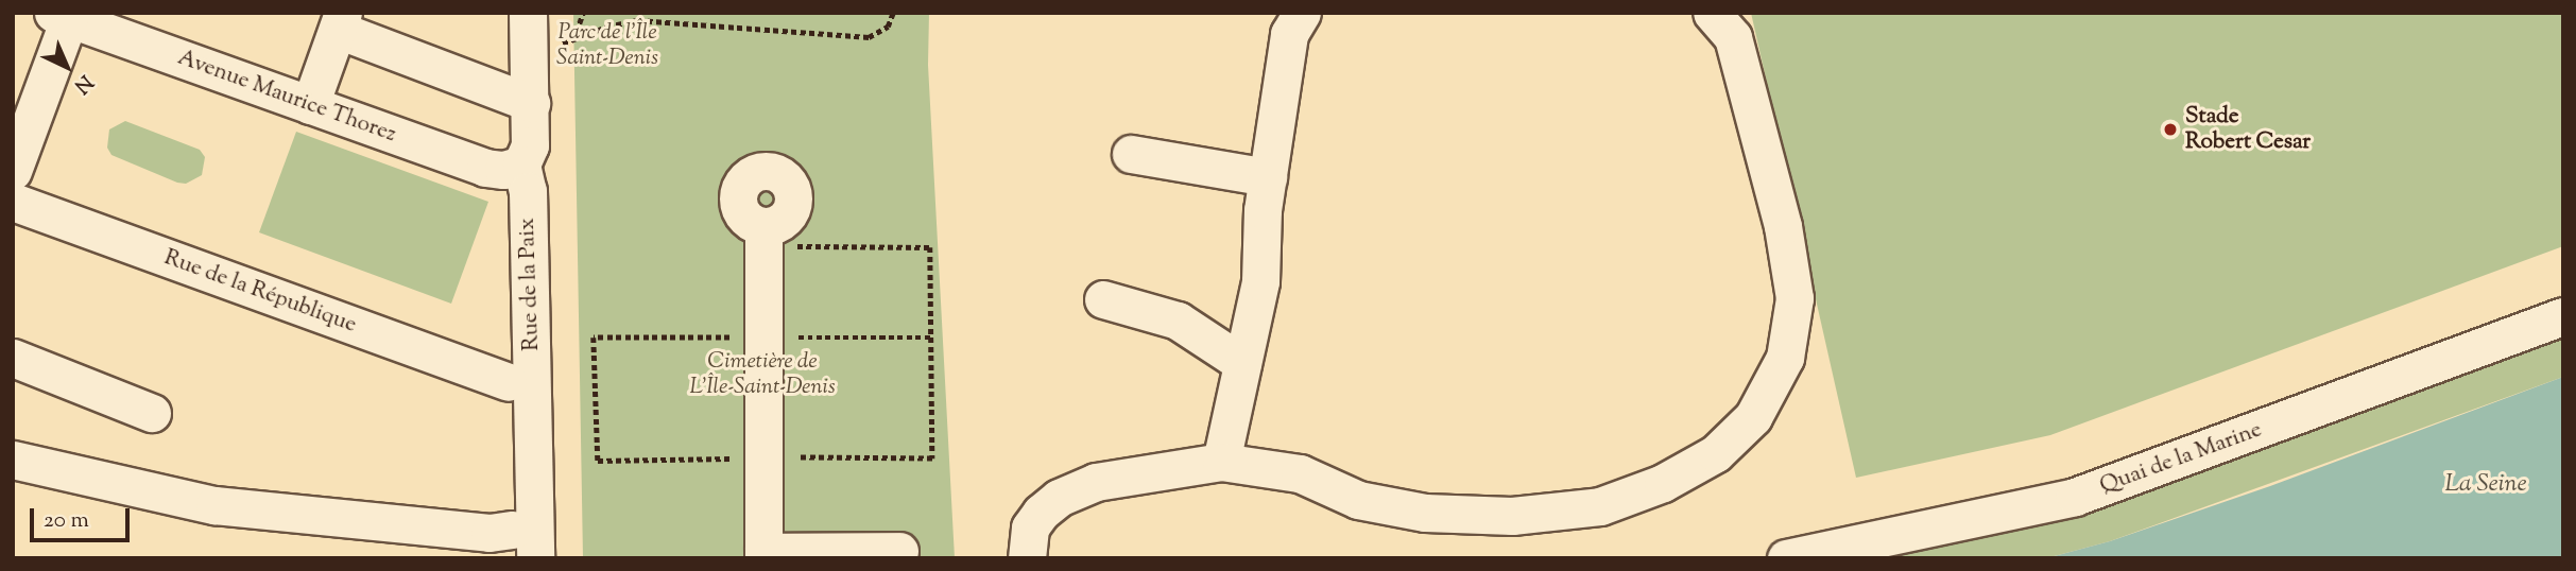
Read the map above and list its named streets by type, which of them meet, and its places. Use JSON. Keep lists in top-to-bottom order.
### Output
{
  "streets": {
    "street": [
      "Avenue Maurice Thorez",
      "Rue de la Paix",
      "Rue de la République",
      "Quai de la Marine"
    ]
  },
  "crossings": [
    ["Avenue Maurice Thorez", "Rue de la Paix"]
  ],
  "water": ["La Seine"],
  "parks": ["Parc de l'Île Saint-Denis", "Cimetière de L'Île-Saint-Denis"],
  "places": ["Stade Robert Cesar"],
  "scale_bar": "20 m",
  "north": "bottom right"
}
